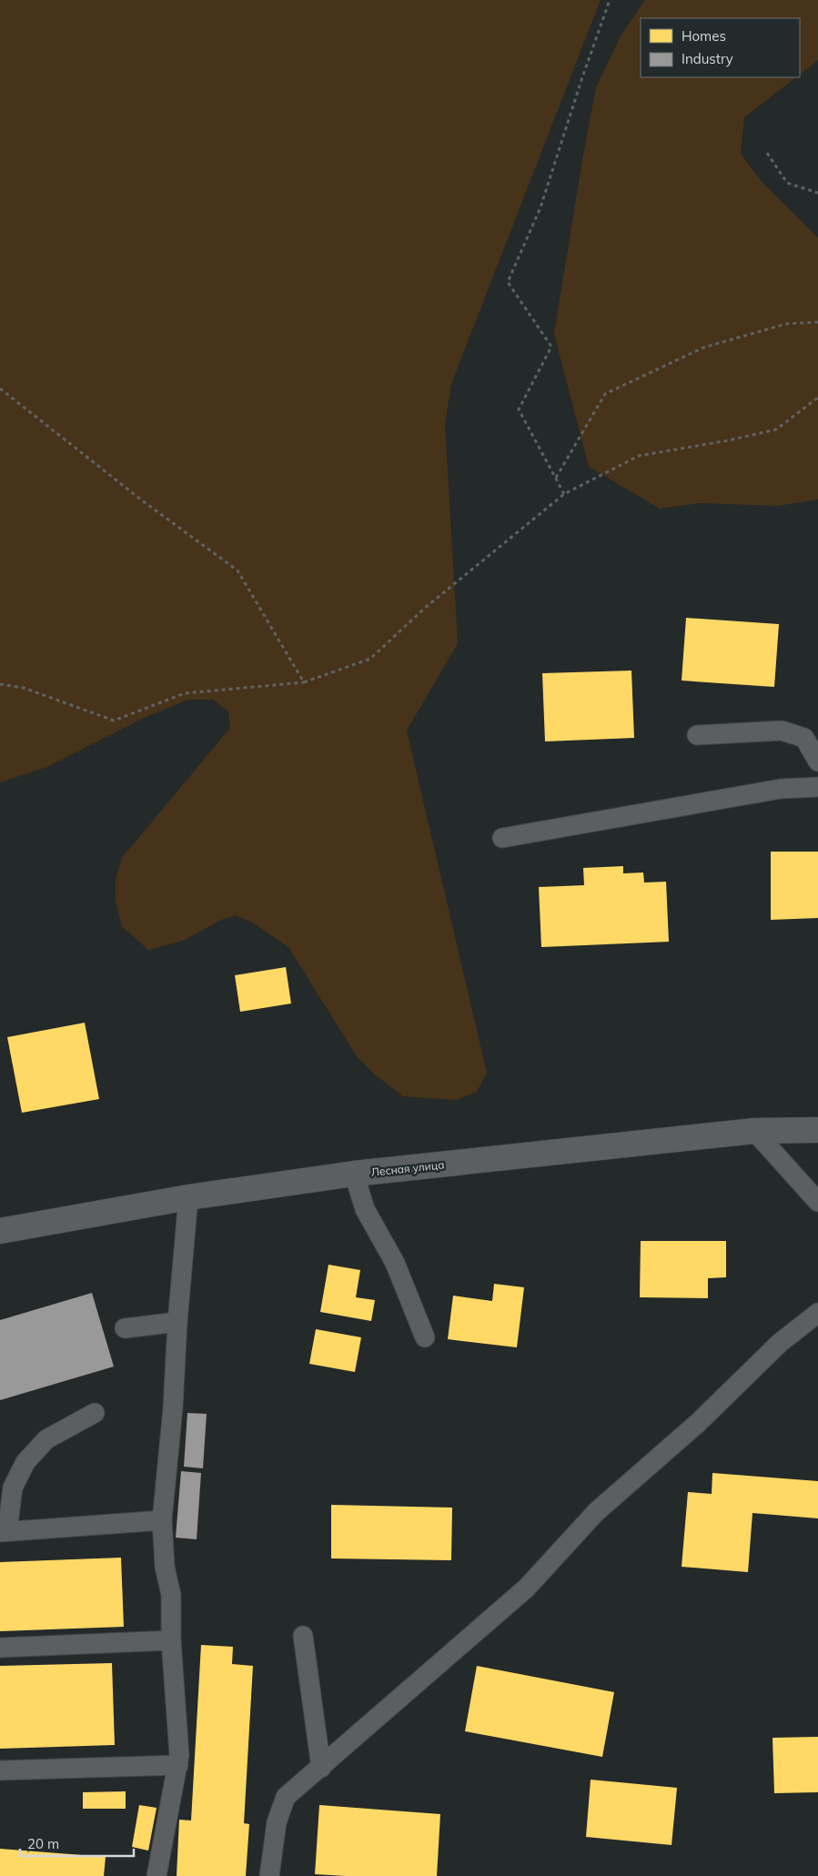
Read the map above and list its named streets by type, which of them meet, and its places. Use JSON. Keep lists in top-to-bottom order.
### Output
{
  "streets": {
    "main road": ["Лесная улица"]
  },
  "legend": ["Homes", "Industry"],
  "scale_bar": "20 m"
}
